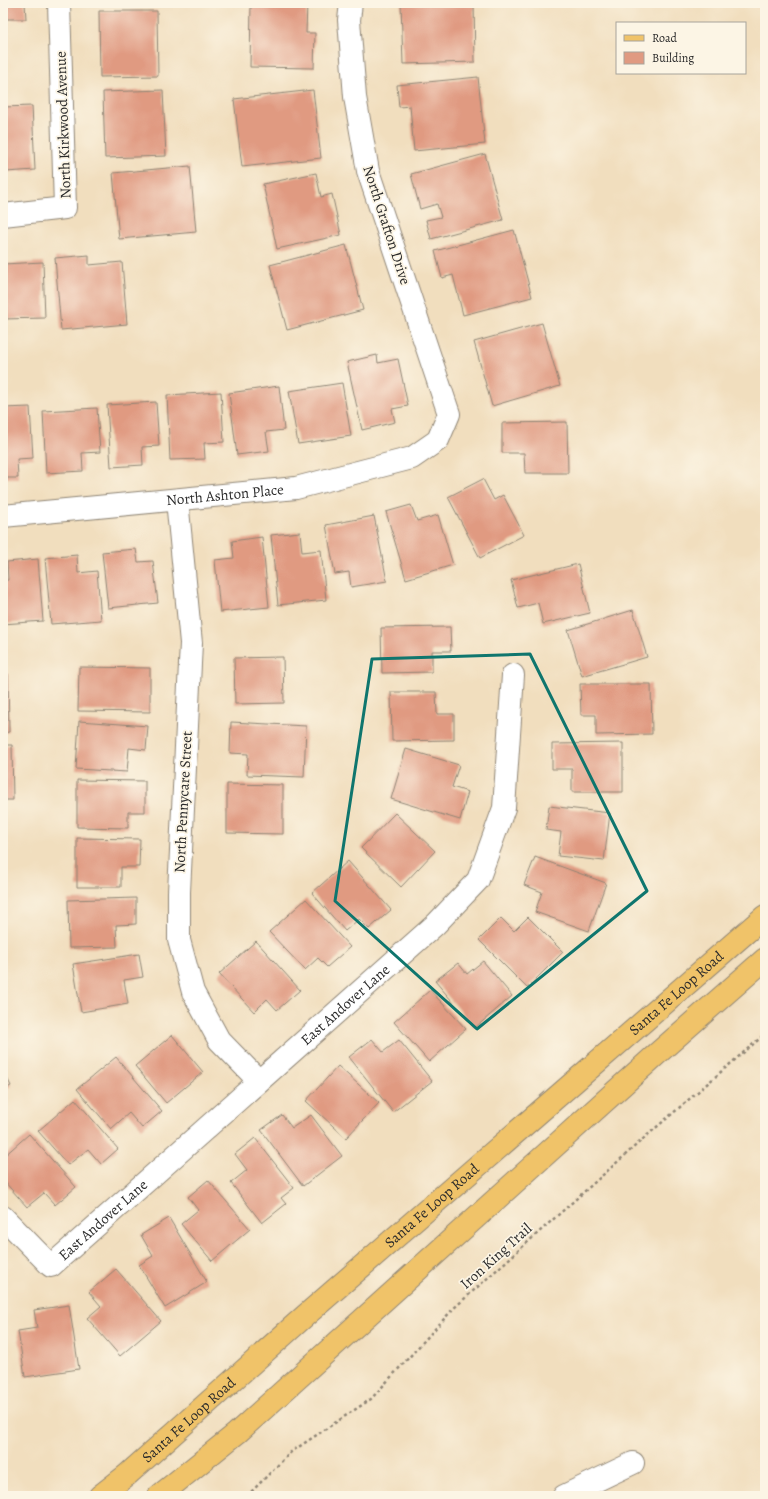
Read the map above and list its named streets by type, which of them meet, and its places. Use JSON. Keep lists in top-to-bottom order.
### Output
{
  "streets": {
    "main road": ["Santa Fe Loop Road"],
    "street": [
      "North Kirkwood Avenue",
      "North Grafton Drive",
      "North Ashton Place",
      "North Pennycare Street",
      "East Andover Lane"
    ],
    "path": ["Iron King Trail"]
  },
  "crossings": [
    ["North Grafton Drive", "North Ashton Place"],
    ["North Ashton Place", "North Pennycare Street"],
    ["North Pennycare Street", "East Andover Lane"]
  ],
  "legend": ["Road", "Building"]
}
